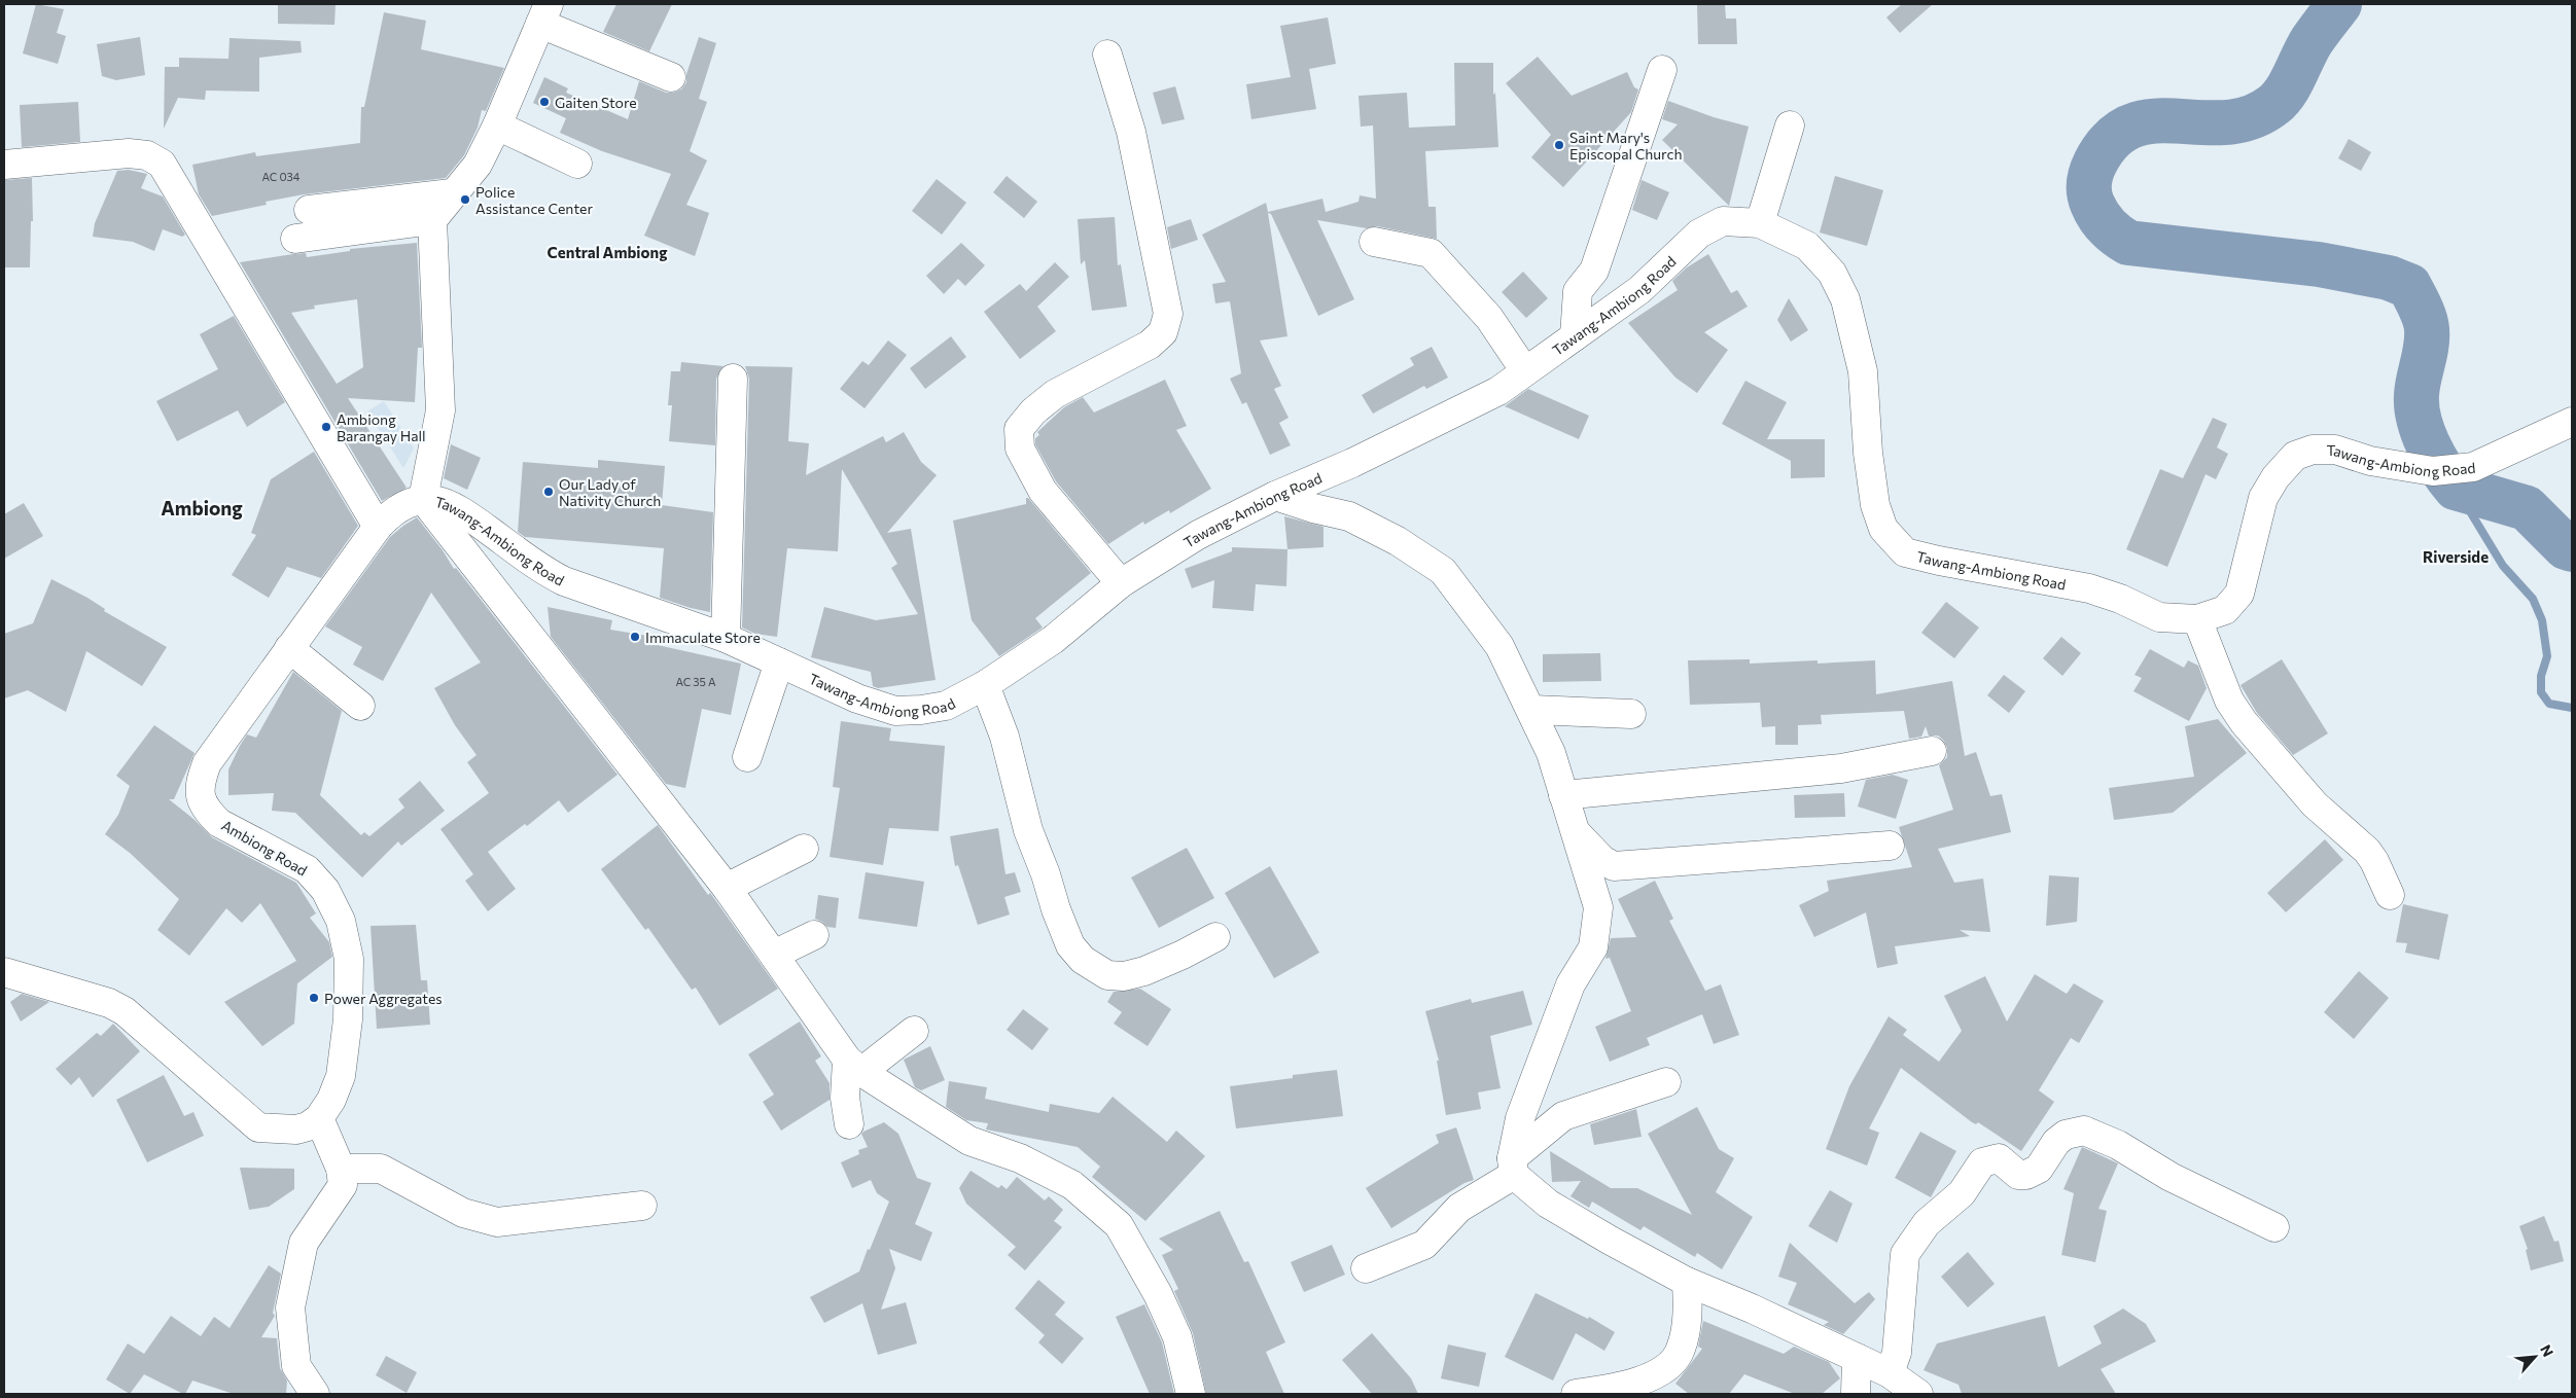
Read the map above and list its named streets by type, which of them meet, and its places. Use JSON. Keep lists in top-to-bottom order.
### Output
{
  "streets": {
    "street": ["Tawang-Ambiong Road", "Ambiong Road"]
  },
  "crossings": [
    ["Tawang-Ambiong Road", "Ambiong Road"]
  ],
  "districts": ["Central Ambiong", "Ambiong", "Riverside"],
  "places": [
    "Gaiten Store",
    "Saint Mary's Episcopal Church",
    "Police Assistance Center",
    "Ambiong Barangay Hall",
    "Our Lady of Nativity Church",
    "Immaculate Store",
    "Power Aggregates"
  ],
  "house_numbers": ["AC 034", "AC 35 A"],
  "north": "top right"
}
